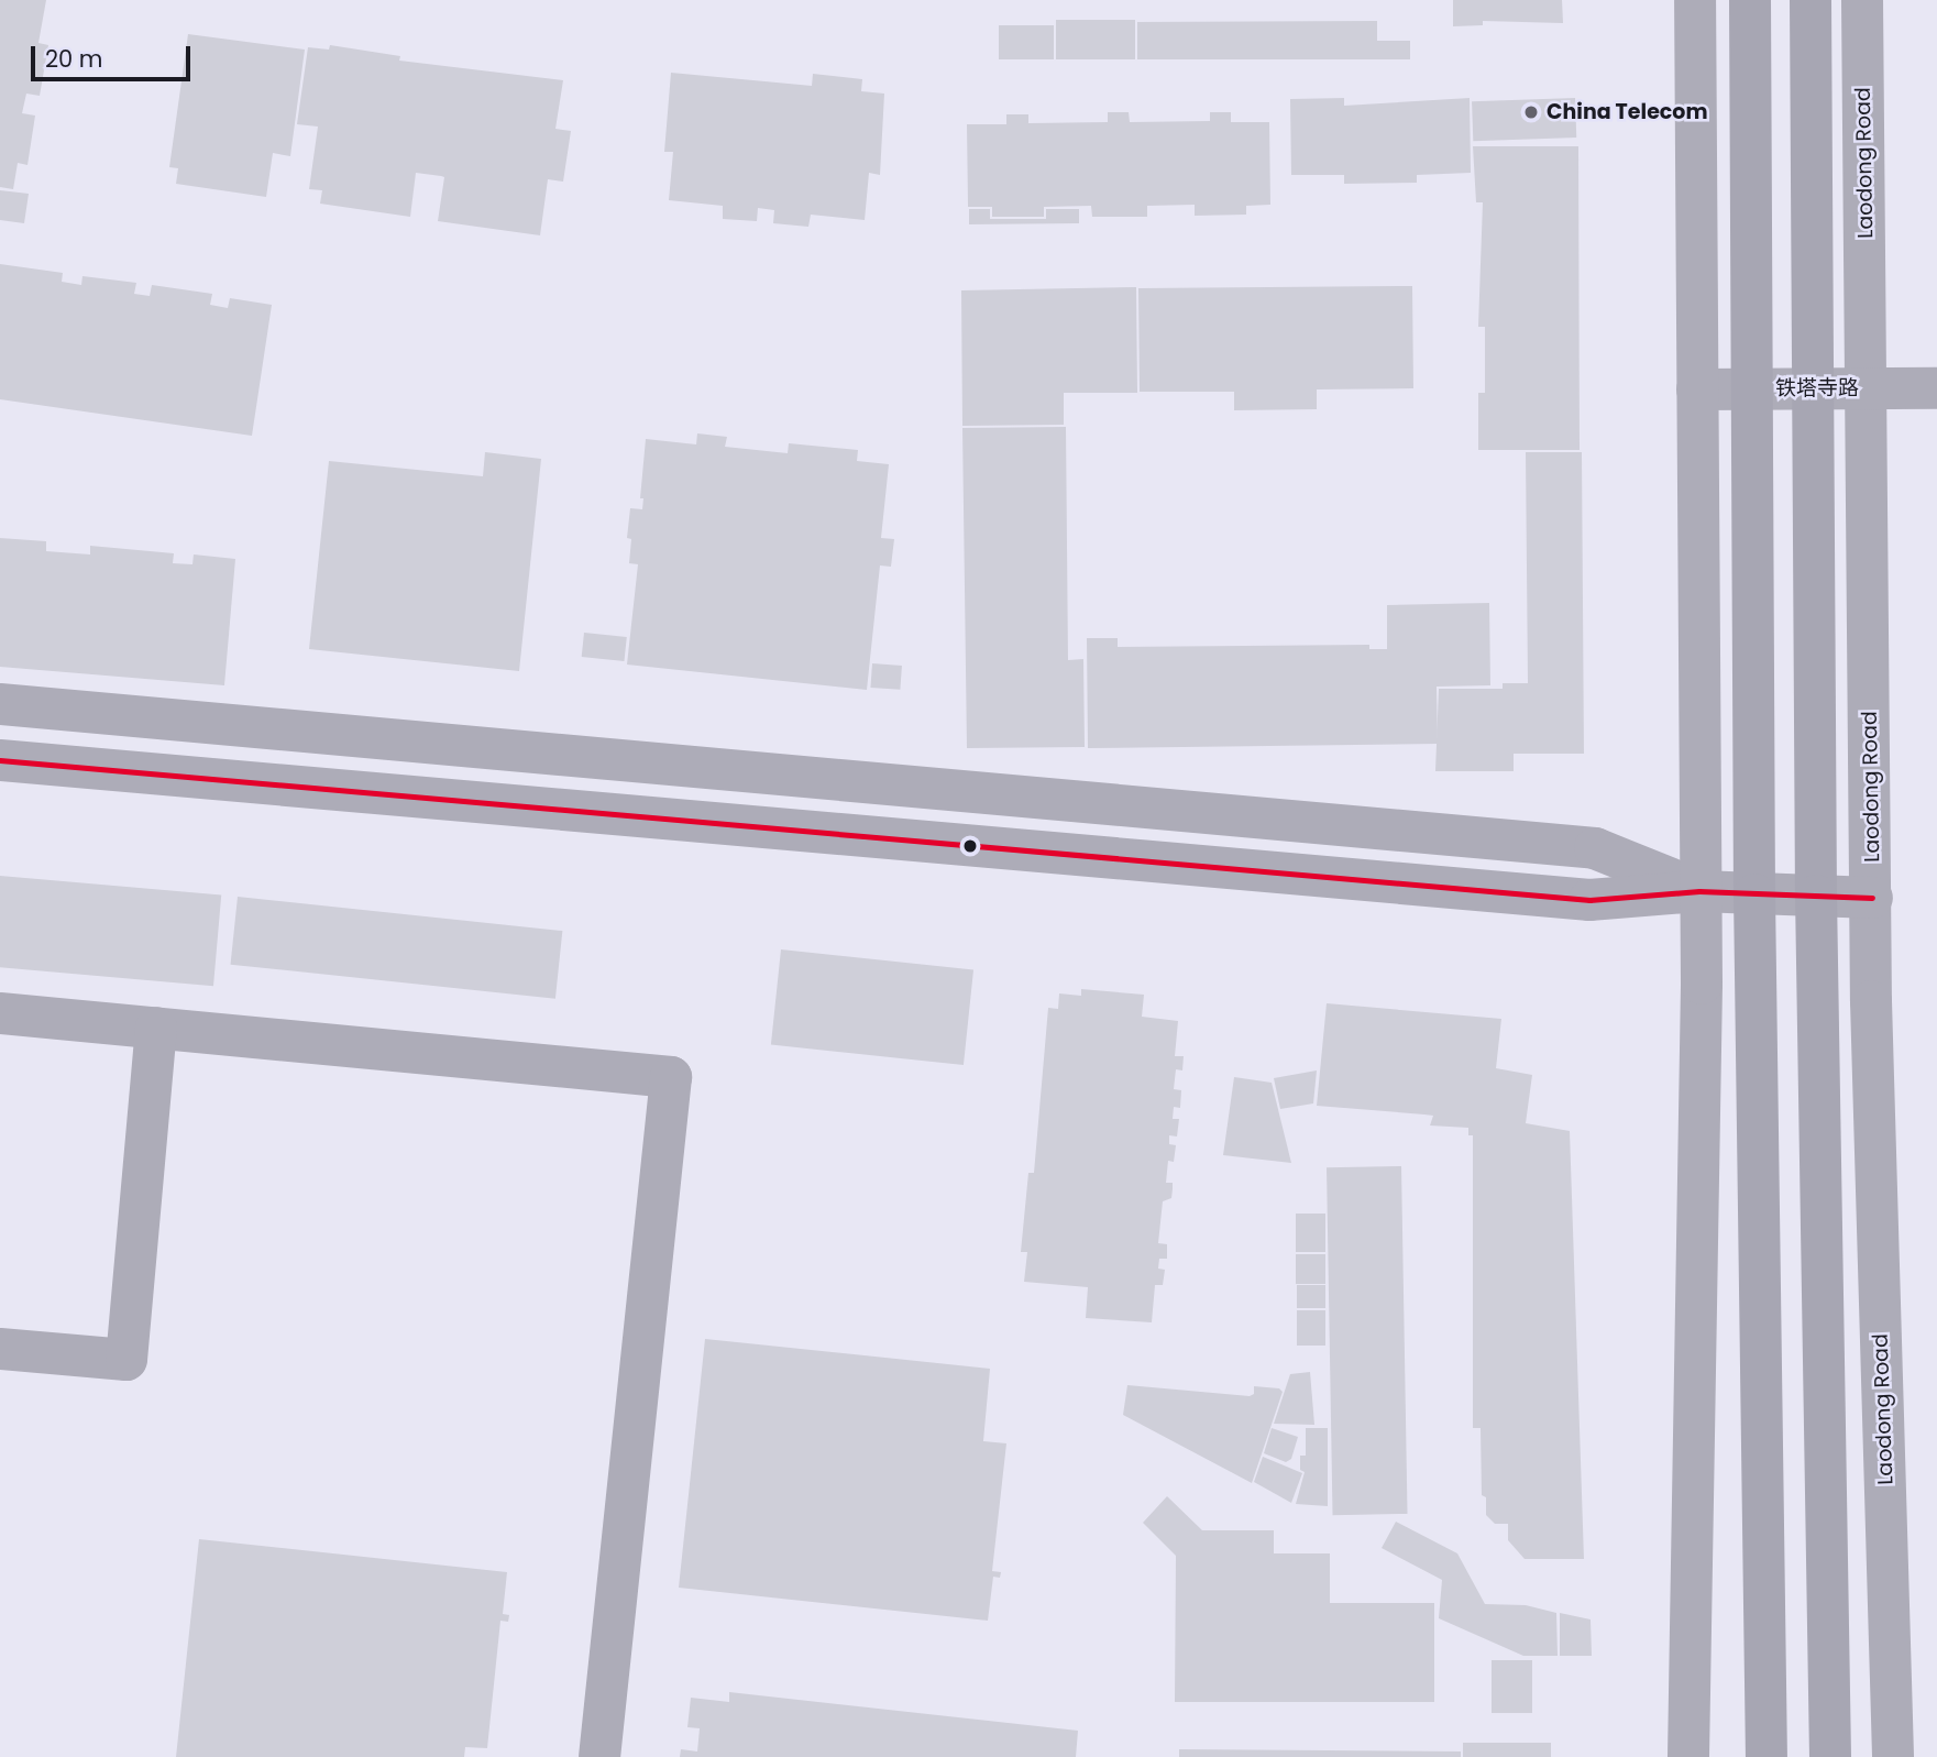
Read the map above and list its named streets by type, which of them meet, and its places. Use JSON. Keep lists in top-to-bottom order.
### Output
{
  "streets": {
    "street": ["Laodong Road", "铁塔寺路"]
  },
  "crossings": [
    ["Laodong Road", "铁塔寺路"]
  ],
  "places": ["China Telecom"],
  "scale_bar": "20 m"
}
